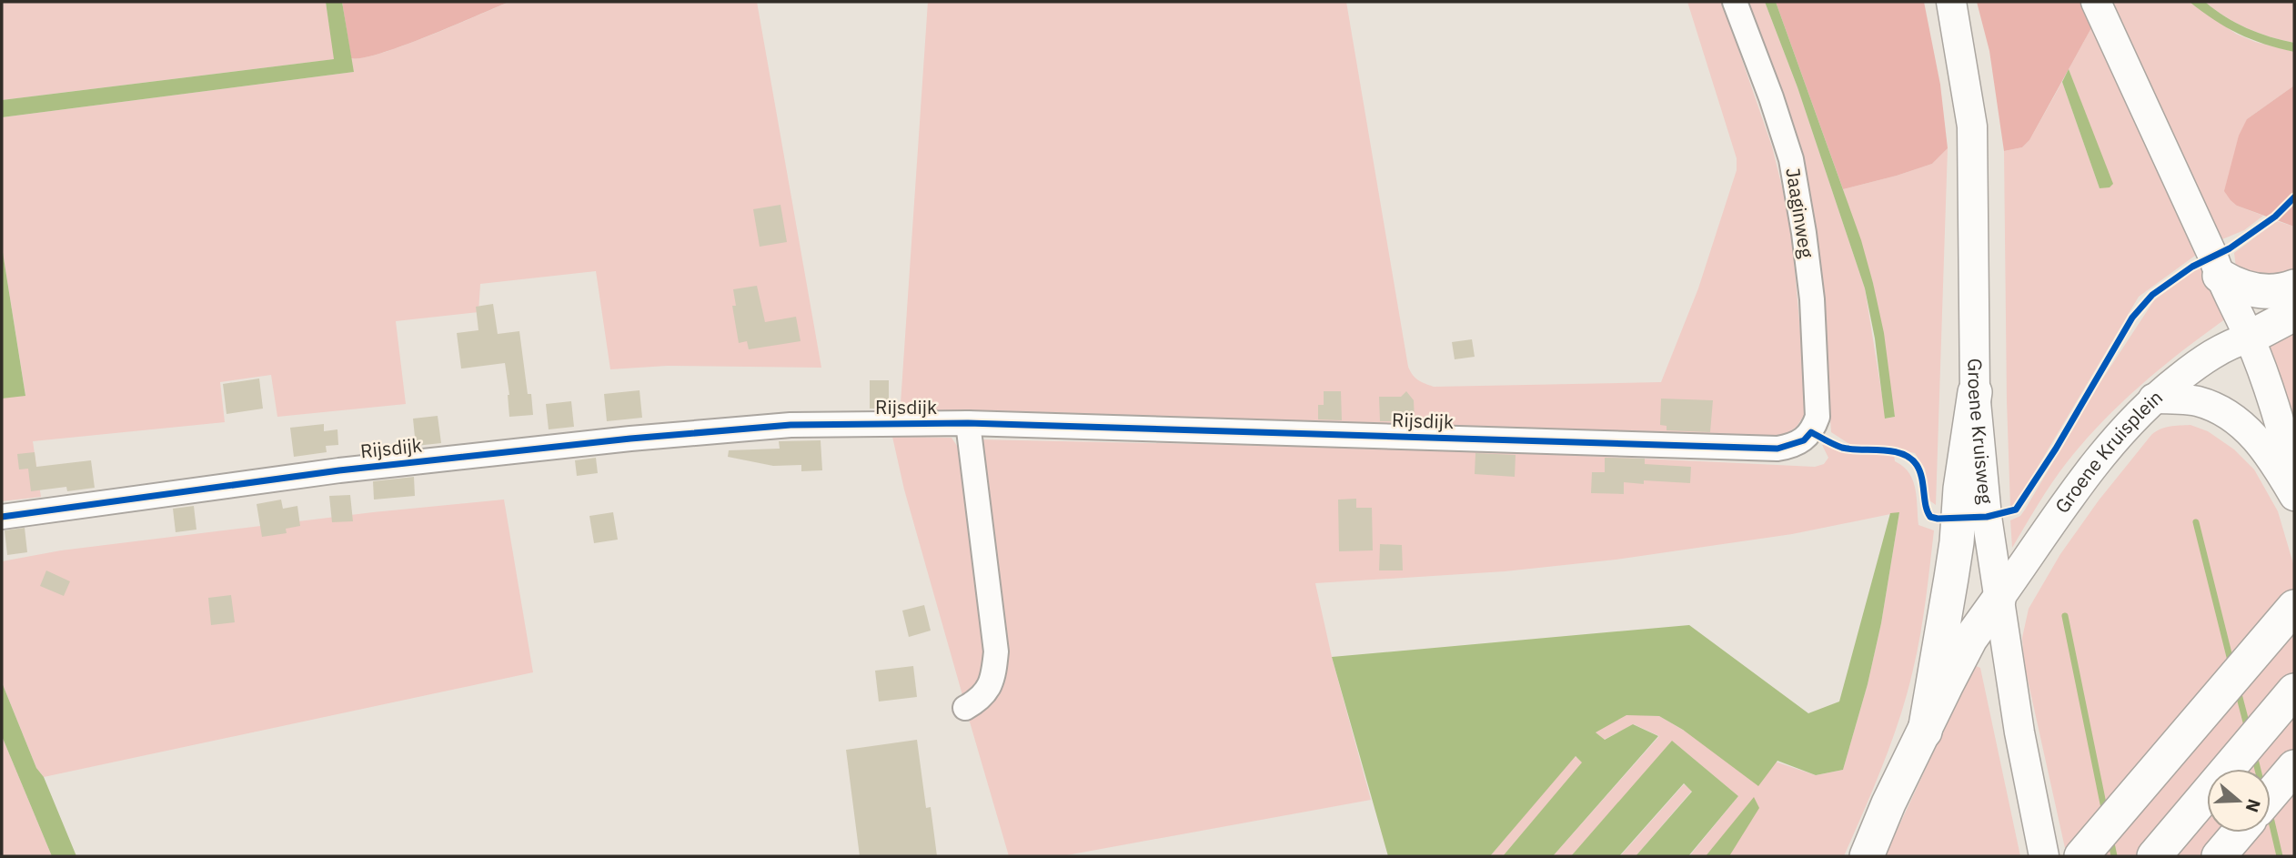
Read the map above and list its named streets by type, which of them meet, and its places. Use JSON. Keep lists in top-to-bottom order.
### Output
{
  "streets": {
    "main road": ["Groene Kruisweg", "Groene Kruisplein"],
    "street": ["Jaaginweg", "Rijsdijk"]
  },
  "crossings": [
    ["Jaaginweg", "Rijsdijk"],
    ["Groene Kruisweg", "Groene Kruisplein"]
  ],
  "north": "right"
}
